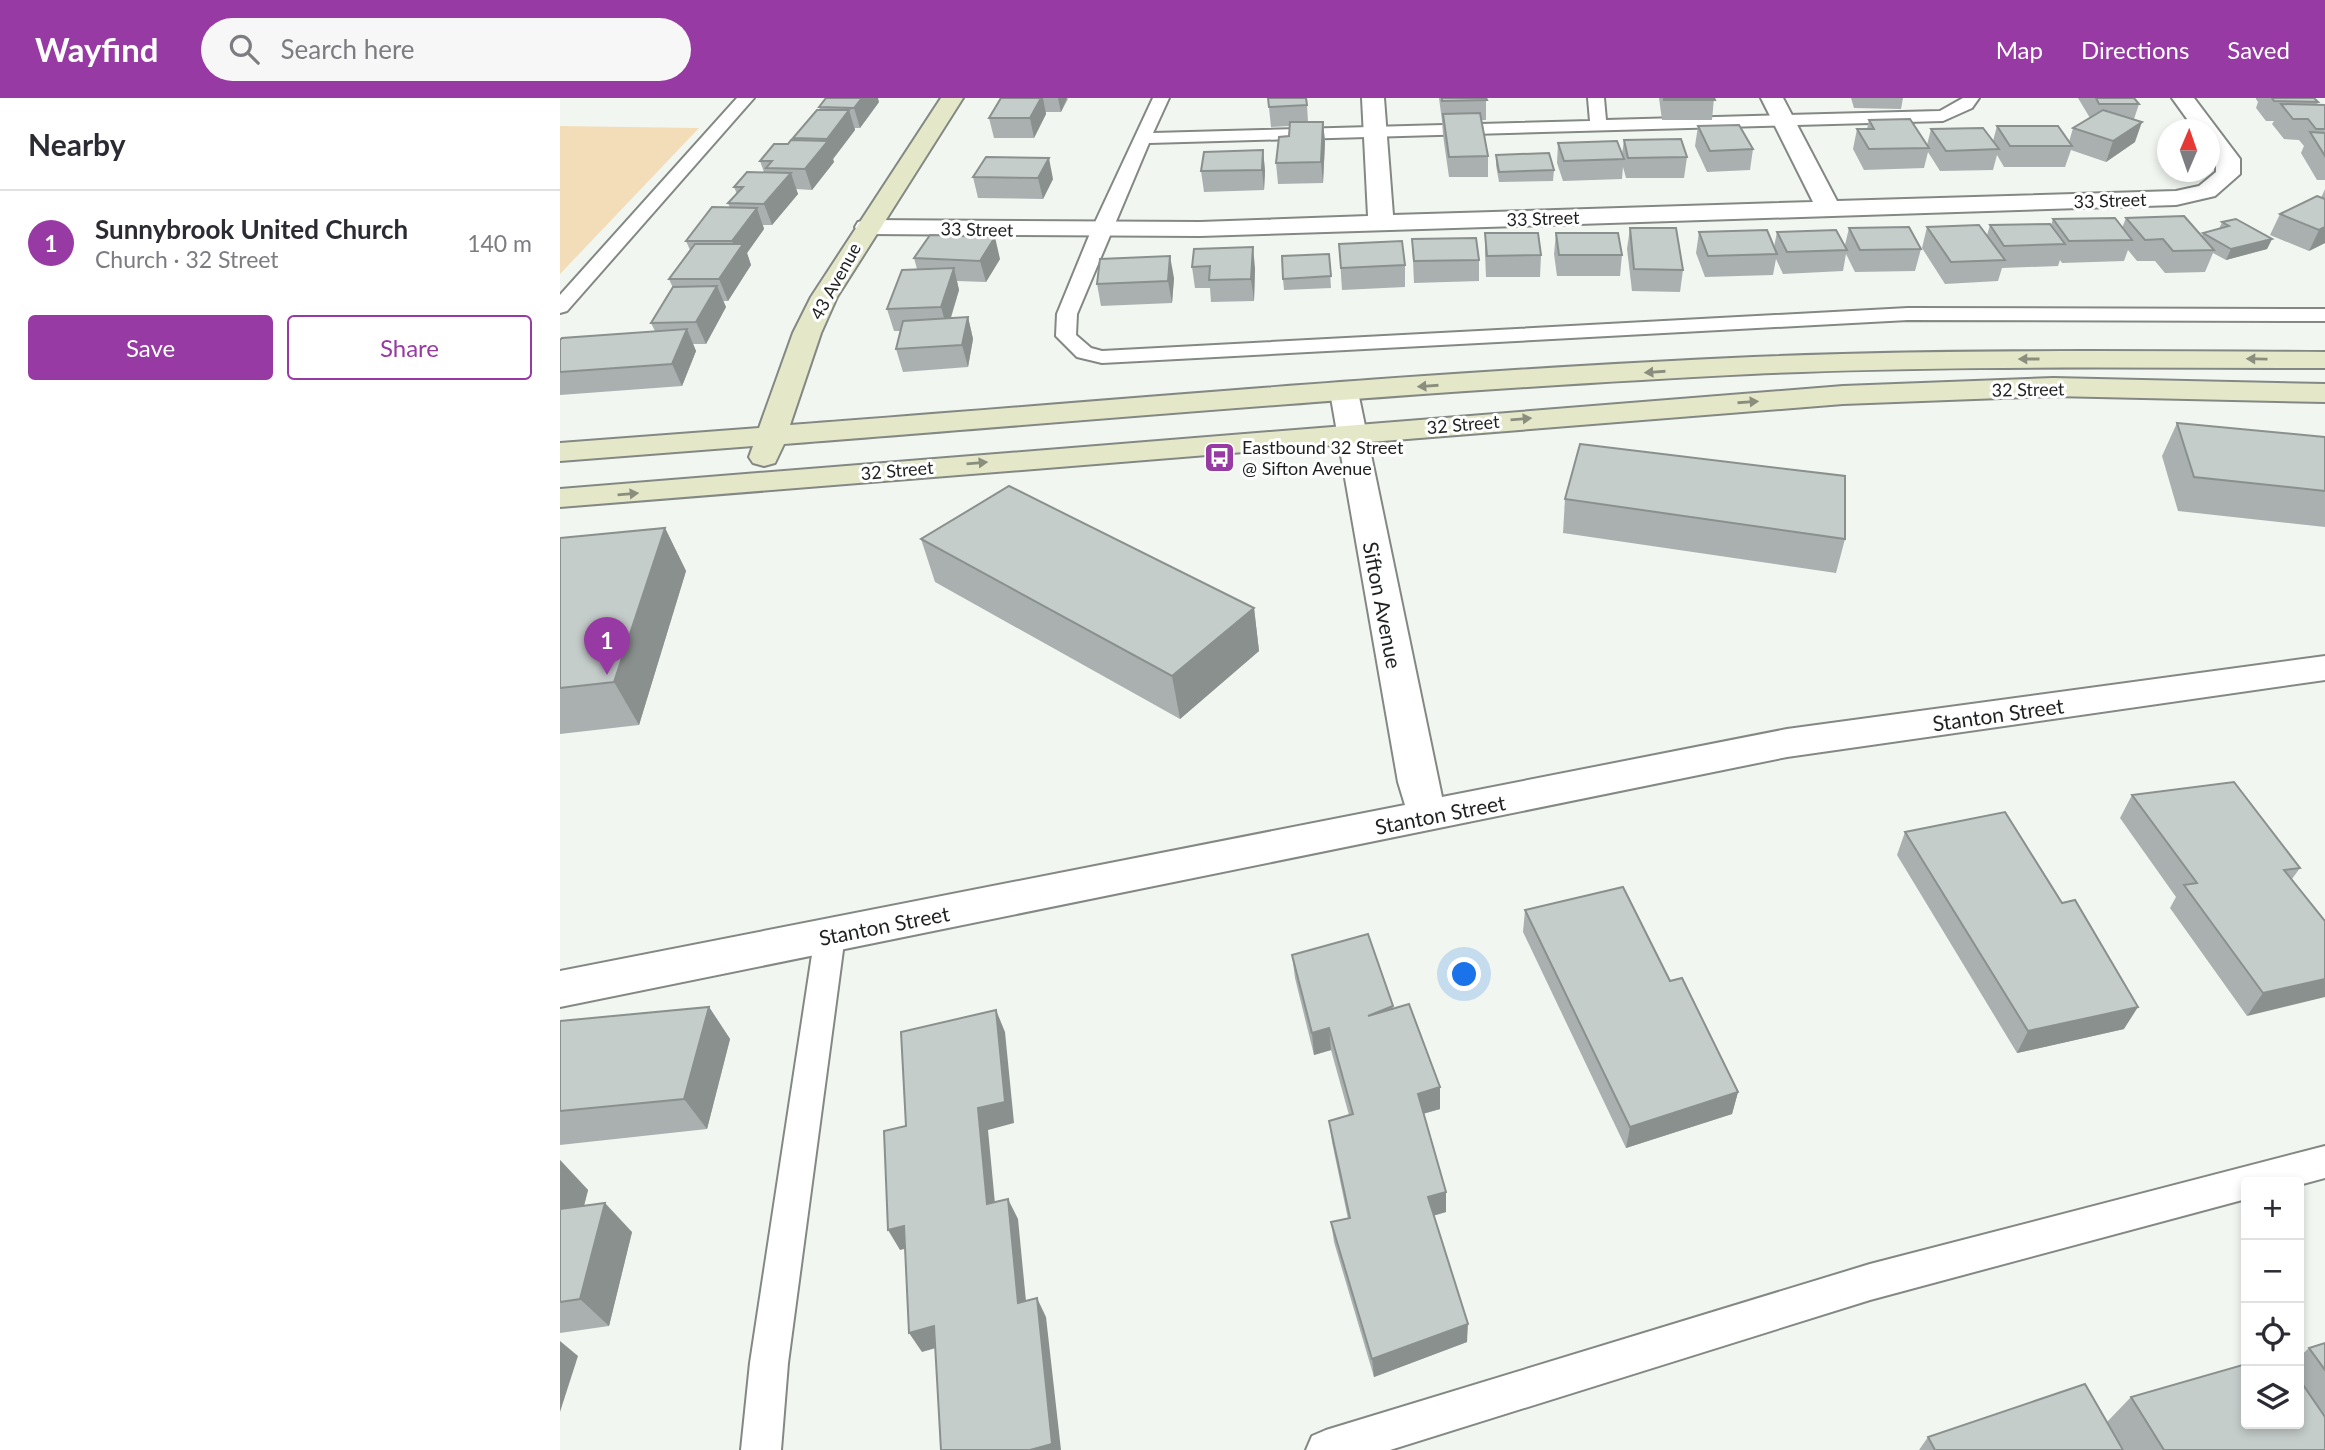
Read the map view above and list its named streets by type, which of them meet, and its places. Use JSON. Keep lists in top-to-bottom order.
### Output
{
  "streets": {
    "main road": ["43 Avenue", "32 Street"],
    "street": ["33 Street", "Sifton Avenue", "Stanton Street"]
  },
  "crossings": [
    ["33 Street", "43 Avenue"],
    ["43 Avenue", "32 Street"],
    ["32 Street", "Sifton Avenue"],
    ["Sifton Avenue", "Stanton Street"]
  ],
  "places": {
    "bus stop": ["Eastbound 32 Street @ Sifton Avenue"]
  },
  "north": "top",
  "page": {
    "header": "Wayfind",
    "search": "Search here",
    "nav": ["Map", "Directions", "Saved"],
    "heading": "Nearby",
    "list": [
      {
        "mark": "1",
        "name": "Sunnybrook United Church",
        "note": "Church · 32 Street",
        "value": "140 m"
      }
    ],
    "buttons": ["Save", "Share"],
    "pins": "1",
    "map_buttons": ["+", "−"]
  }
}
